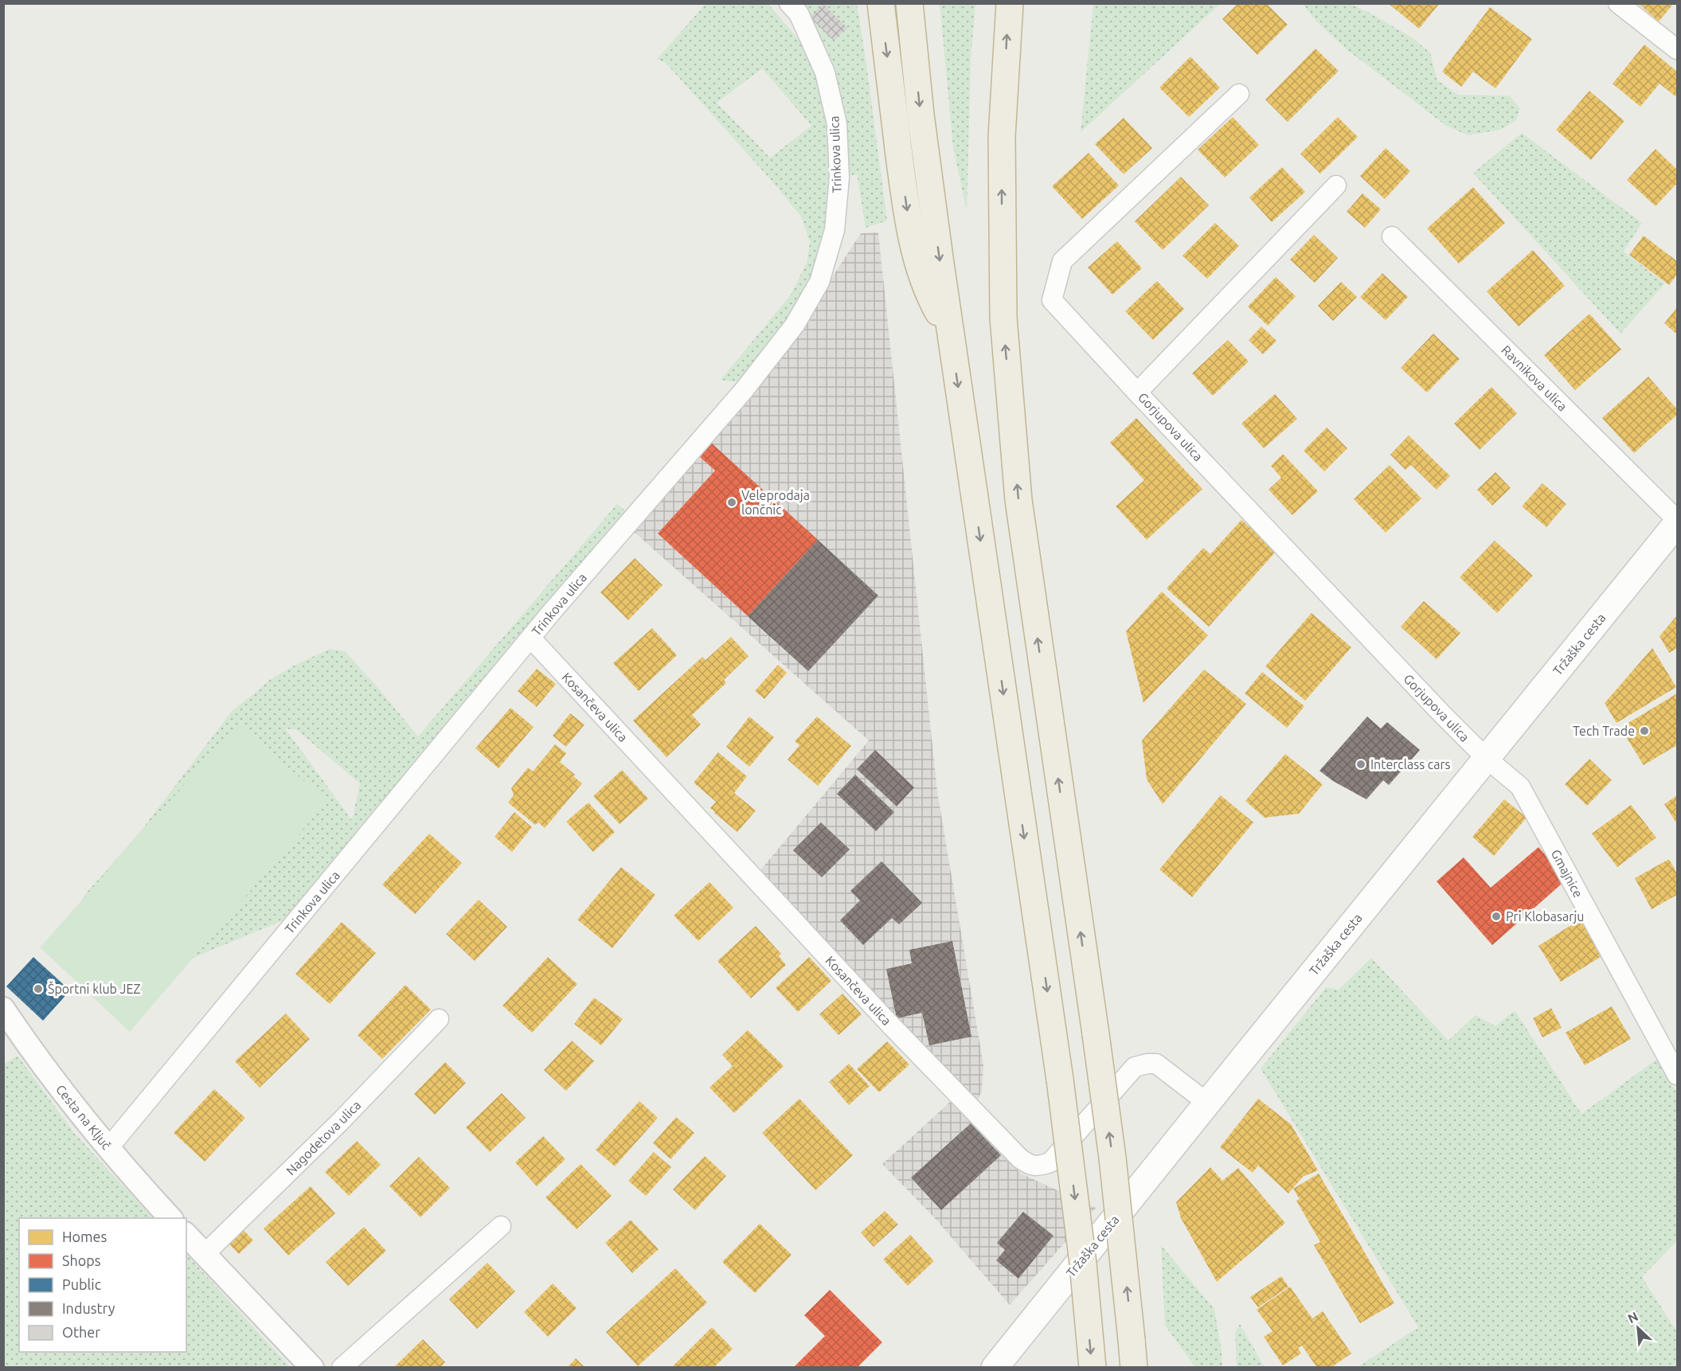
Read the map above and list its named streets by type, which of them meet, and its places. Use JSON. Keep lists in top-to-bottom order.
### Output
{
  "streets": {
    "main road": ["Tržaška cesta"],
    "street": [
      "Trinkova ulica",
      "Ravnikova ulica",
      "Gorjupova ulica",
      "Kosančeva ulica",
      "Gmajnice",
      "Cesta na Ključ",
      "Nagodetova ulica"
    ]
  },
  "crossings": [
    ["Trinkova ulica", "Kosančeva ulica"],
    ["Trinkova ulica", "Cesta na Ključ"],
    ["Ravnikova ulica", "Tržaška cesta"],
    ["Gorjupova ulica", "Tržaška cesta"],
    ["Gorjupova ulica", "Gmajnice"],
    ["Tržaška cesta", "Kosančeva ulica"],
    ["Tržaška cesta", "Gmajnice"]
  ],
  "places": [
    "Veleprodaja lončnic",
    "Tech Trade",
    "Interclass cars",
    "Pri Klobasarju",
    "Športni klub JEZ"
  ],
  "legend": [
    "Homes",
    "Shops",
    "Public",
    "Industry",
    "Other"
  ],
  "north": "top left"
}
